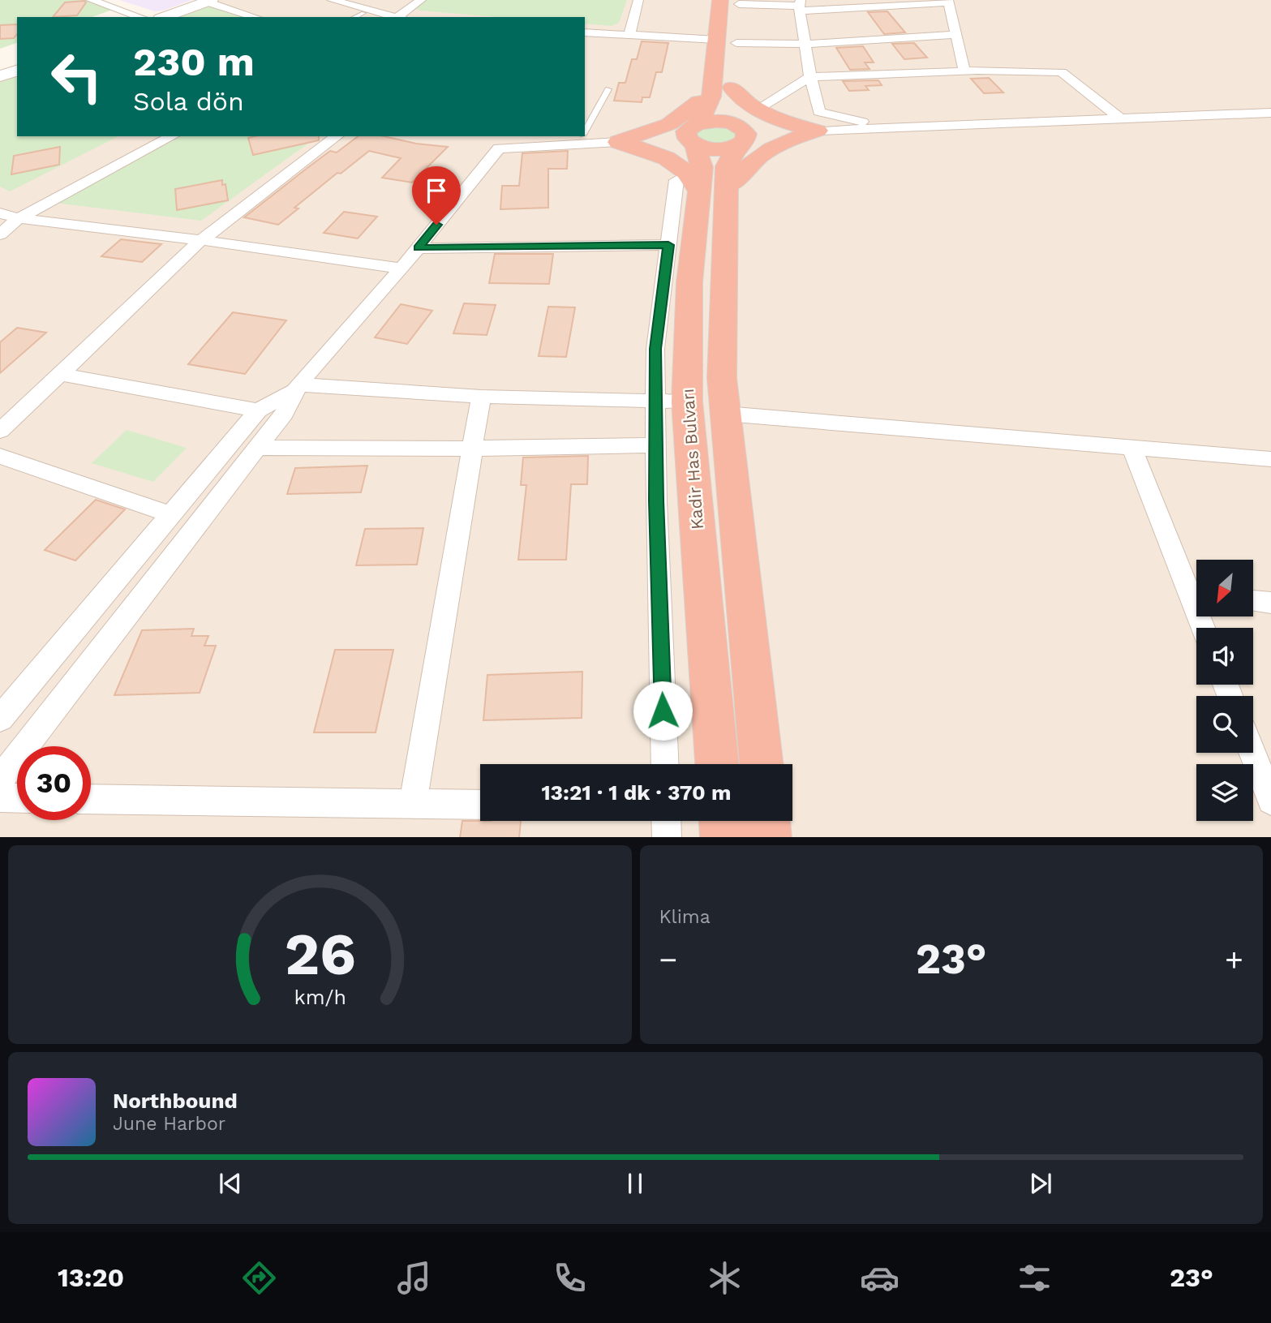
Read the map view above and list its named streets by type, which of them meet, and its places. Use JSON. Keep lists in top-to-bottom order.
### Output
{
  "streets": {
    "highway": ["Kadir Has Bulvarı"]
  },
  "north": "bottom left",
  "page": {
    "turn": ["230 m", "Sola dön"],
    "limit": "30",
    "trip": "13:21 · 1 dk · 370 m",
    "tile": "Klima",
    "heat": ["−", "23°", "+"],
    "song": ["Northbound", "June Harbor"],
    "tabs": ["13:20", "23°"],
    "gauge": ["26", "km/h"]
  }
}
